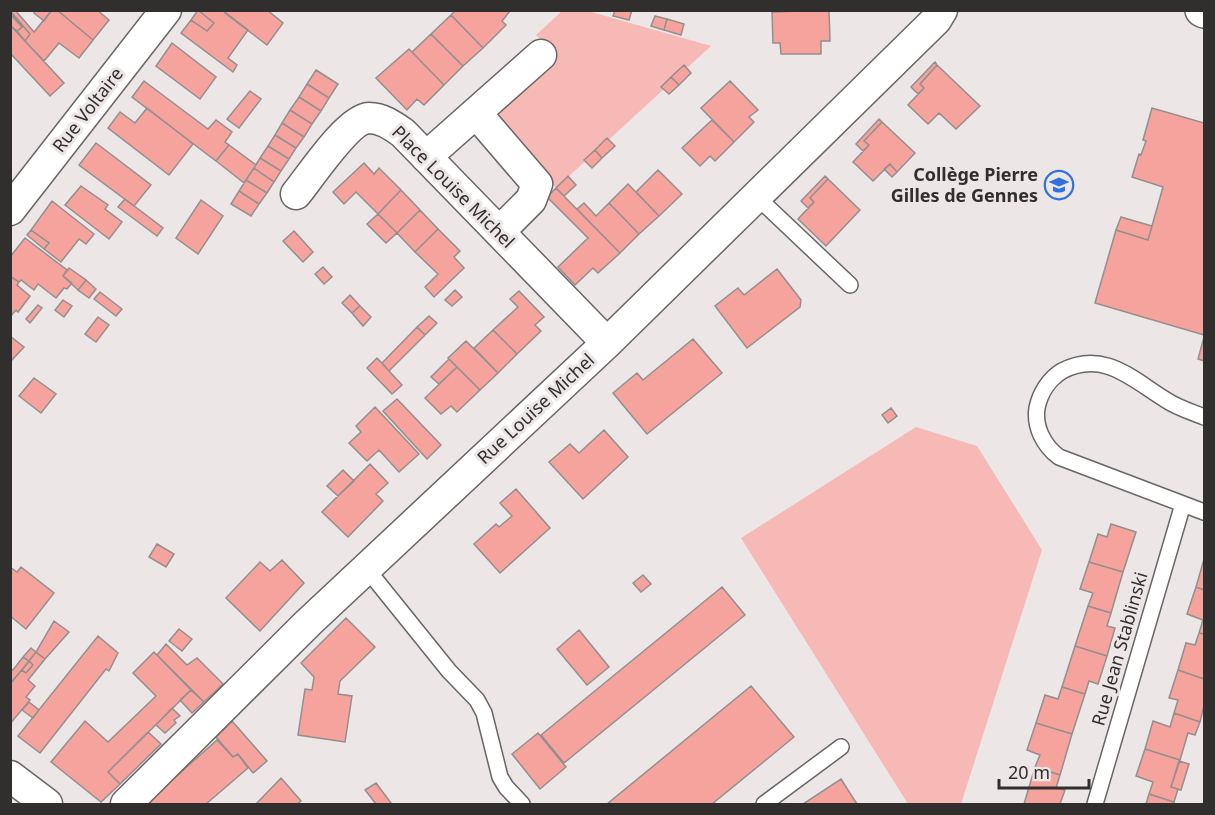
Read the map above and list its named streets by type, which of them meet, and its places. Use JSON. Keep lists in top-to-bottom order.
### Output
{
  "streets": {
    "street": ["Rue Voltaire", "Place Louise Michel", "Rue Louise Michel"],
    "lane": ["Rue Jean Stablinski"]
  },
  "crossings": [
    ["Place Louise Michel", "Rue Louise Michel"]
  ],
  "places": {
    "school or university": ["Collège Pierre Gilles de Gennes"]
  },
  "scale_bar": "20 m"
}
